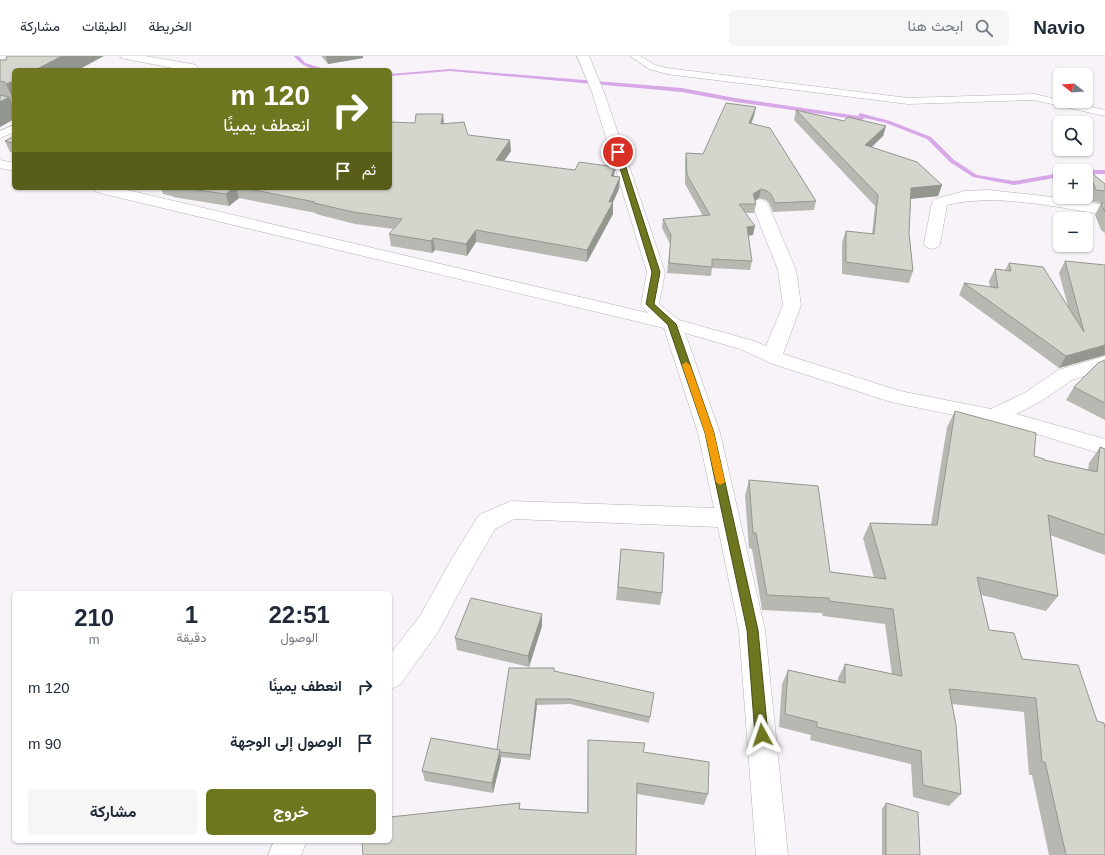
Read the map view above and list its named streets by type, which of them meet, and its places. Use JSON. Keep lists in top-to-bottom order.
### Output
{
  "north": "left",
  "page": {
    "header": "Navio",
    "search": "ابحث هنا",
    "nav": ["الخريطة", "الطبقات", "مشاركة"],
    "map_buttons": ["+", "−"],
    "turn": ["120 m", "انعطف يمينًا"],
    "then": "ثم",
    "eta": [
      "22:51",
      "الوصول",
      "1",
      "دقيقة",
      "210",
      "m"
    ],
    "list": [
      {
        "name": "انعطف يمينًا",
        "value": "120 m"
      },
      {
        "name": "الوصول إلى الوجهة",
        "value": "90 m"
      }
    ],
    "buttons": ["خروج", "مشاركة"]
  }
}
